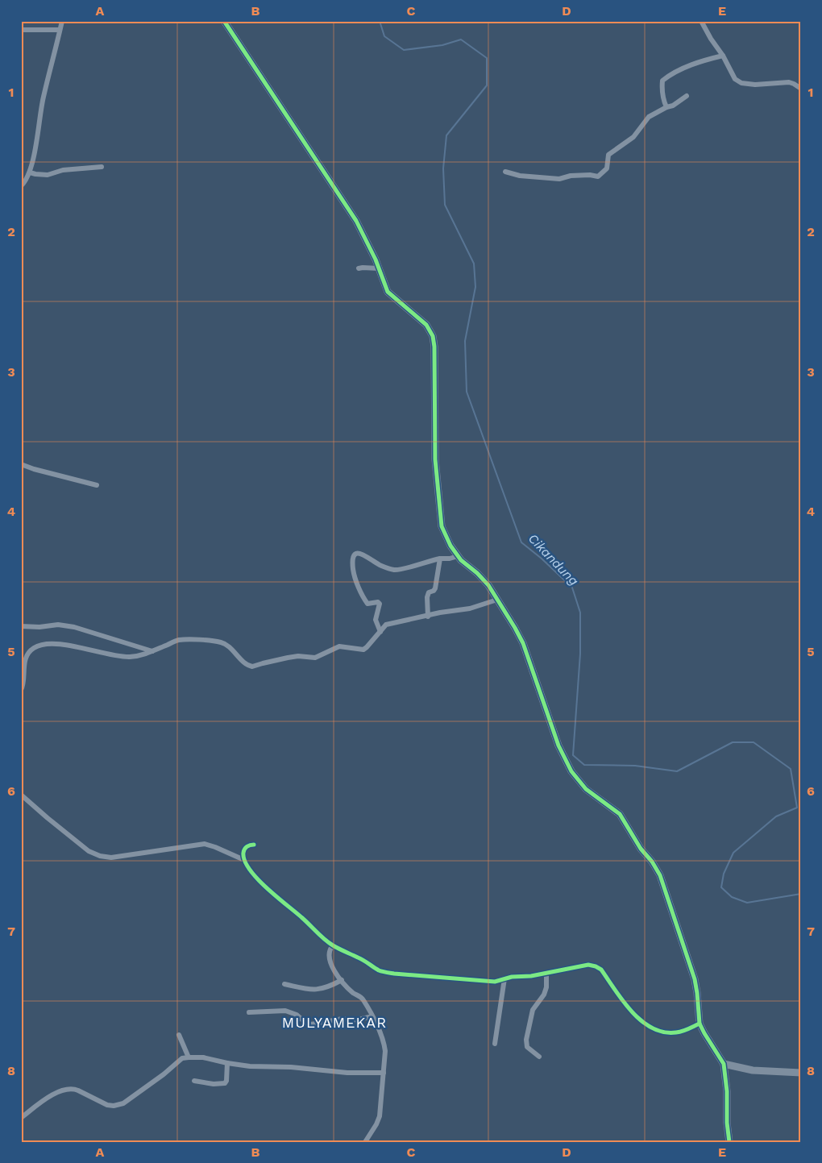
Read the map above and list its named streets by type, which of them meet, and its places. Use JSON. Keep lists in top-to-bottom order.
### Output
{
  "districts": ["MULYAMEKAR"],
  "water": ["Cikandung"],
  "grid": {
    "columns": [
      "A",
      "B",
      "C",
      "D",
      "E"
    ],
    "rows": [
      "1",
      "2",
      "3",
      "4",
      "5",
      "6",
      "7",
      "8"
    ]
  }
}
